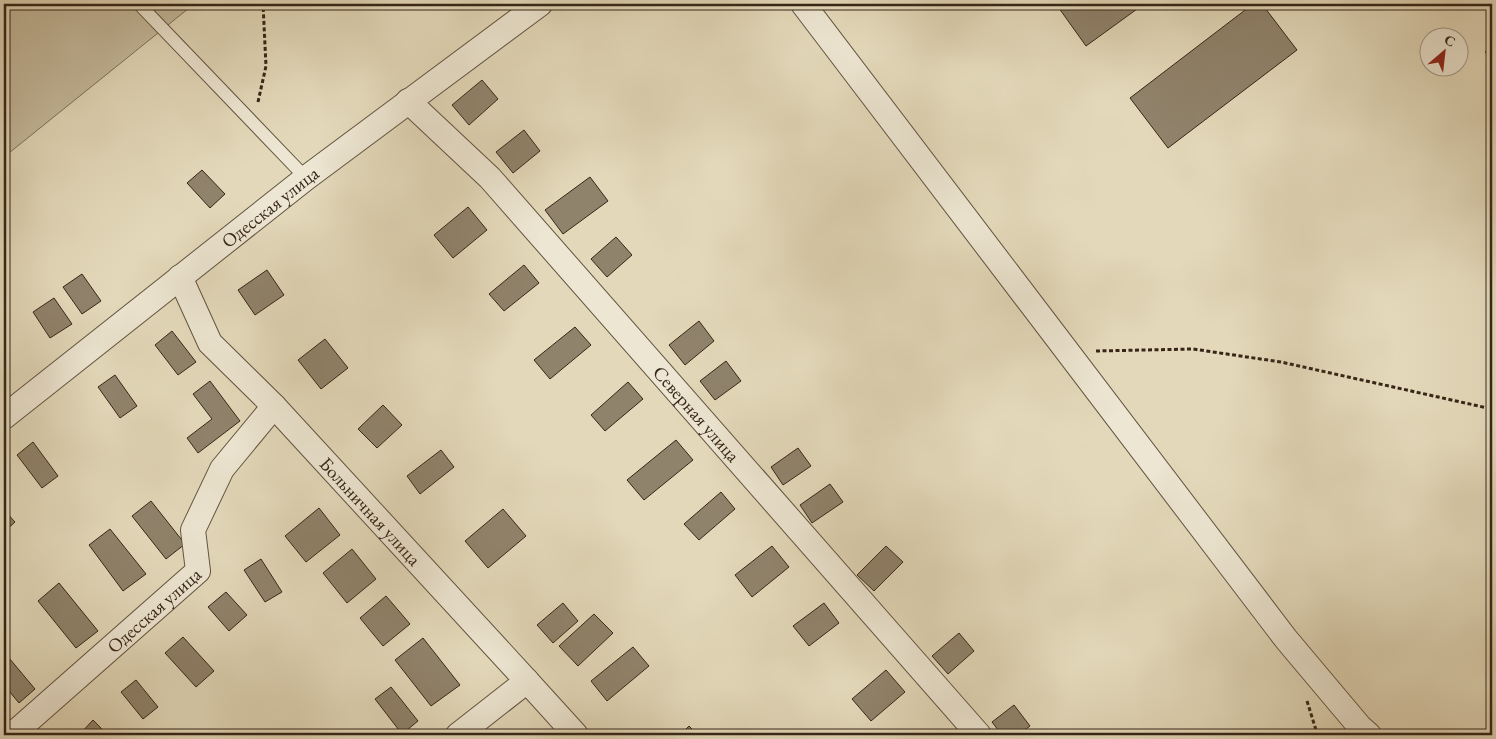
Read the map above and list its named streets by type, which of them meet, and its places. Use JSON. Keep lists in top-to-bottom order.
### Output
{
  "streets": {
    "street": ["Одесская улица", "Северная улица", "Больничная улица"]
  },
  "crossings": [
    ["Одесская улица", "Северная улица"],
    ["Одесская улица", "Больничная улица"]
  ],
  "north": "top right"
}
